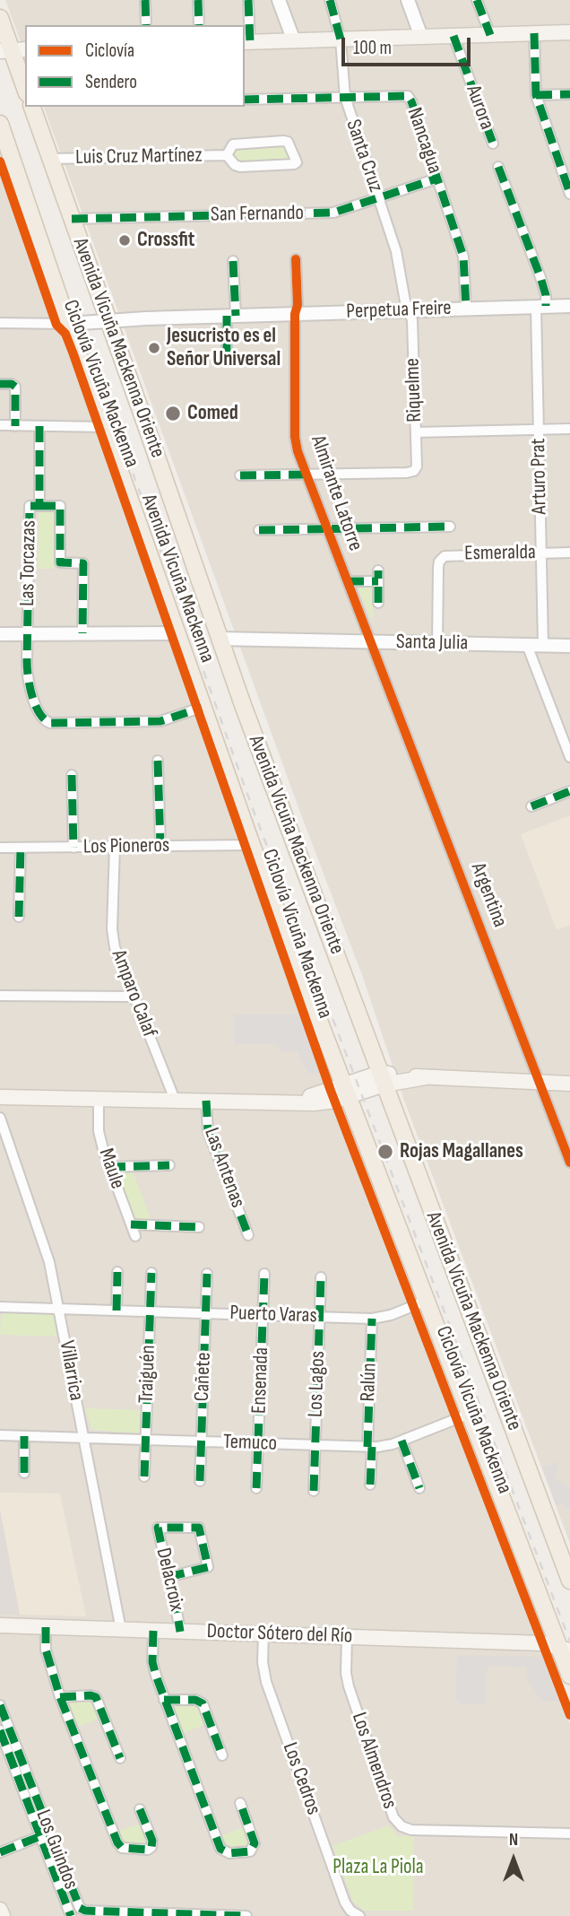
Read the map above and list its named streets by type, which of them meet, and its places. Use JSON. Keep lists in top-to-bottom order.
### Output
{
  "streets": {
    "main road": ["Avenida Vicuña Mackenna Oriente", "Avenida Vicuña Mackenna", "Doctor Sótero del Río"],
    "street": [
      "Aurora",
      "Nancagua",
      "Santa Cruz",
      "Luis Cruz Martínez",
      "San Fernando",
      "Perpetua Freire",
      "Riquelme",
      "Arturo Prat",
      "Almirante Latorre",
      "Esmeralda",
      "Las Torcazas",
      "Santa Julia",
      "Los Pioneros",
      "Argentina",
      "Amparo Calaf",
      "Las Antenas",
      "Maule",
      "Puerto Varas",
      "Villarrica",
      "Traiguén",
      "Cañete",
      "Ensenada",
      "Ralún",
      "Los Lagos",
      "Temuco",
      "Delacroix",
      "Los Almendros",
      "Los Cedros",
      "Los Guindos"
    ],
    "cycle path": ["Ciclovía Vicuña Mackenna"]
  },
  "crossings": [
    ["Nancagua", "Santa Cruz"],
    ["Nancagua", "San Fernando"],
    ["Nancagua", "Perpetua Freire"],
    ["Santa Cruz", "San Fernando"],
    ["Santa Cruz", "Perpetua Freire"],
    ["Santa Cruz", "Riquelme"],
    ["Luis Cruz Martínez", "Avenida Vicuña Mackenna Oriente"],
    ["San Fernando", "Avenida Vicuña Mackenna Oriente"],
    ["Perpetua Freire", "Avenida Vicuña Mackenna Oriente"],
    ["Perpetua Freire", "Riquelme"],
    ["Perpetua Freire", "Arturo Prat"],
    ["Perpetua Freire", "Almirante Latorre"],
    ["Perpetua Freire", "Avenida Vicuña Mackenna"],
    ["Avenida Vicuña Mackenna Oriente", "Santa Julia"],
    ["Riquelme", "Almirante Latorre"],
    ["Arturo Prat", "Esmeralda"],
    ["Arturo Prat", "Santa Julia"],
    ["Almirante Latorre", "Santa Julia"],
    ["Almirante Latorre", "Argentina"],
    ["Esmeralda", "Santa Julia"],
    ["Avenida Vicuña Mackenna", "Los Pioneros"],
    ["Avenida Vicuña Mackenna", "Puerto Varas"],
    ["Avenida Vicuña Mackenna", "Temuco"],
    ["Avenida Vicuña Mackenna", "Doctor Sótero del Río"],
    ["Santa Julia", "Argentina"],
    ["Los Pioneros", "Amparo Calaf"],
    ["Puerto Varas", "Villarrica"],
    ["Puerto Varas", "Traiguén"],
    ["Puerto Varas", "Cañete"],
    ["Puerto Varas", "Ensenada"],
    ["Puerto Varas", "Ralún"],
    ["Puerto Varas", "Los Lagos"],
    ["Villarrica", "Temuco"],
    ["Villarrica", "Doctor Sótero del Río"],
    ["Traiguén", "Temuco"],
    ["Cañete", "Temuco"],
    ["Ensenada", "Temuco"],
    ["Ralún", "Temuco"],
    ["Los Lagos", "Temuco"],
    ["Delacroix", "Doctor Sótero del Río"],
    ["Doctor Sótero del Río", "Los Almendros"],
    ["Doctor Sótero del Río", "Los Cedros"]
  ],
  "parks": ["Plaza La Piola"],
  "places": [
    "Crossfit",
    "Jesucristo es el Señor Universal",
    "Comed",
    "Rojas Magallanes"
  ],
  "legend": ["Ciclovía", "Sendero"],
  "scale_bar": "100 m",
  "north": "top"
}
